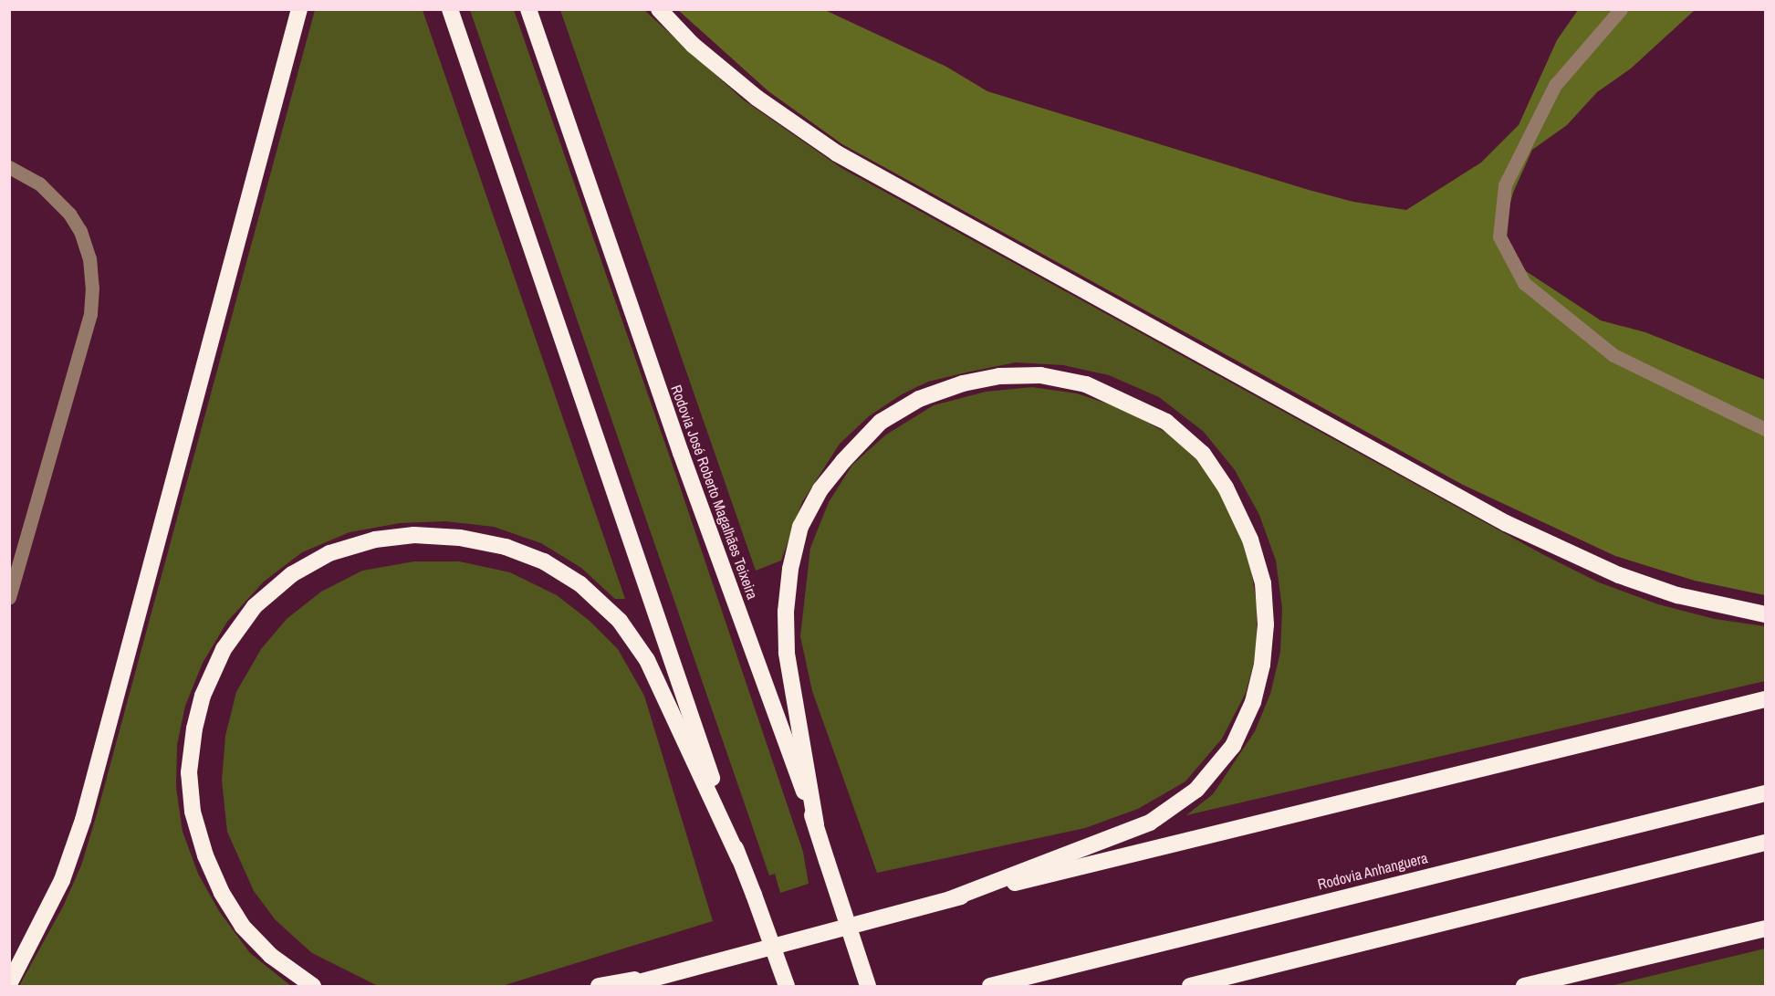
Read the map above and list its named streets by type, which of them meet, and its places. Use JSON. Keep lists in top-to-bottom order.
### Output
{
  "streets": {
    "highway": ["Rodovia José Roberto Magalhães Teixeira", "Rodovia Anhanguera"]
  }
}
